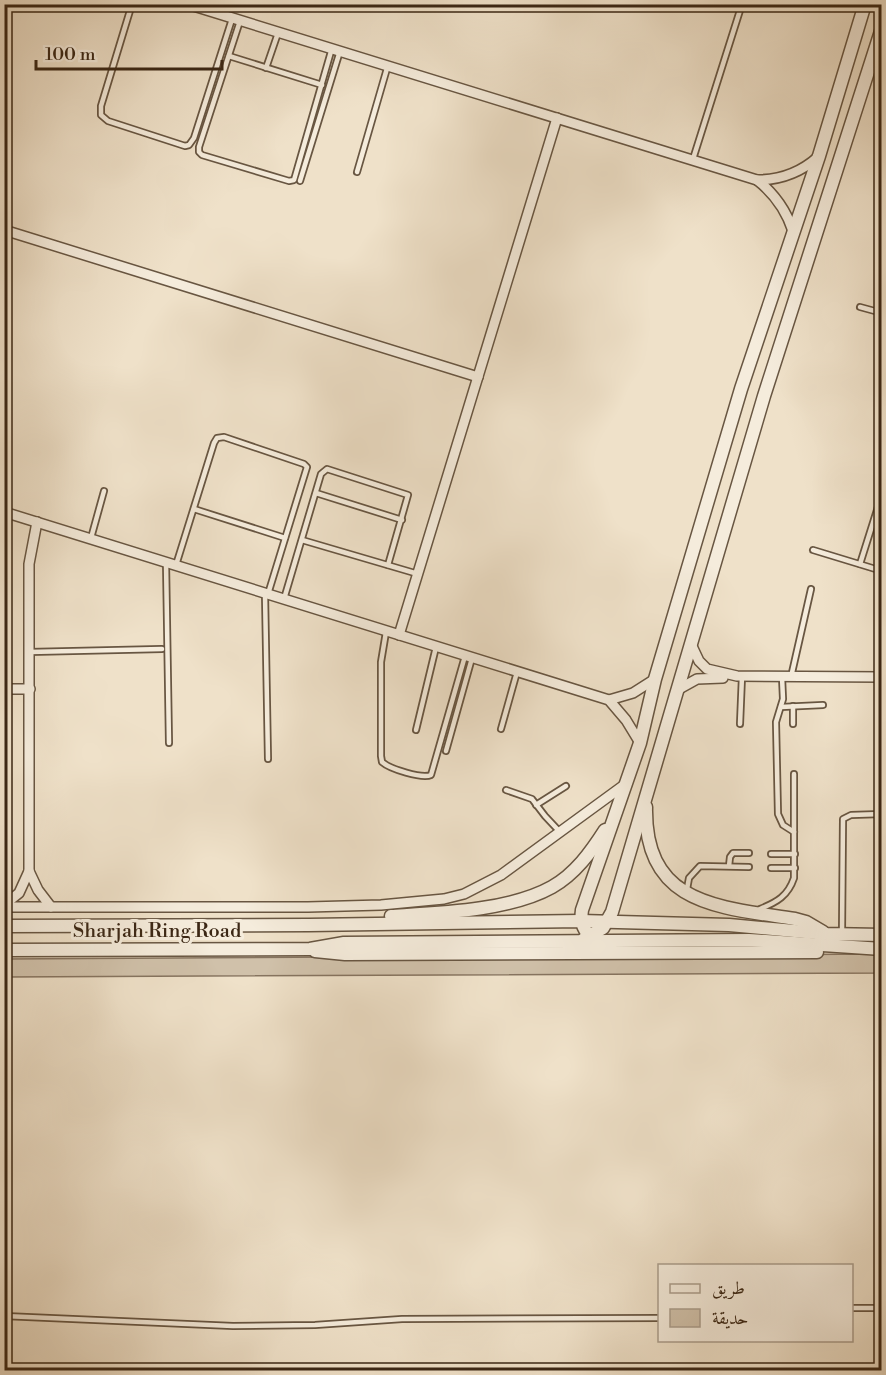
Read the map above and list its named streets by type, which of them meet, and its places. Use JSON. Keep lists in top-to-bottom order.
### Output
{
  "streets": {
    "street": ["Sharjah Ring Road"]
  },
  "legend": ["طريق", "حديقة"],
  "scale_bar": "100 m"
}
